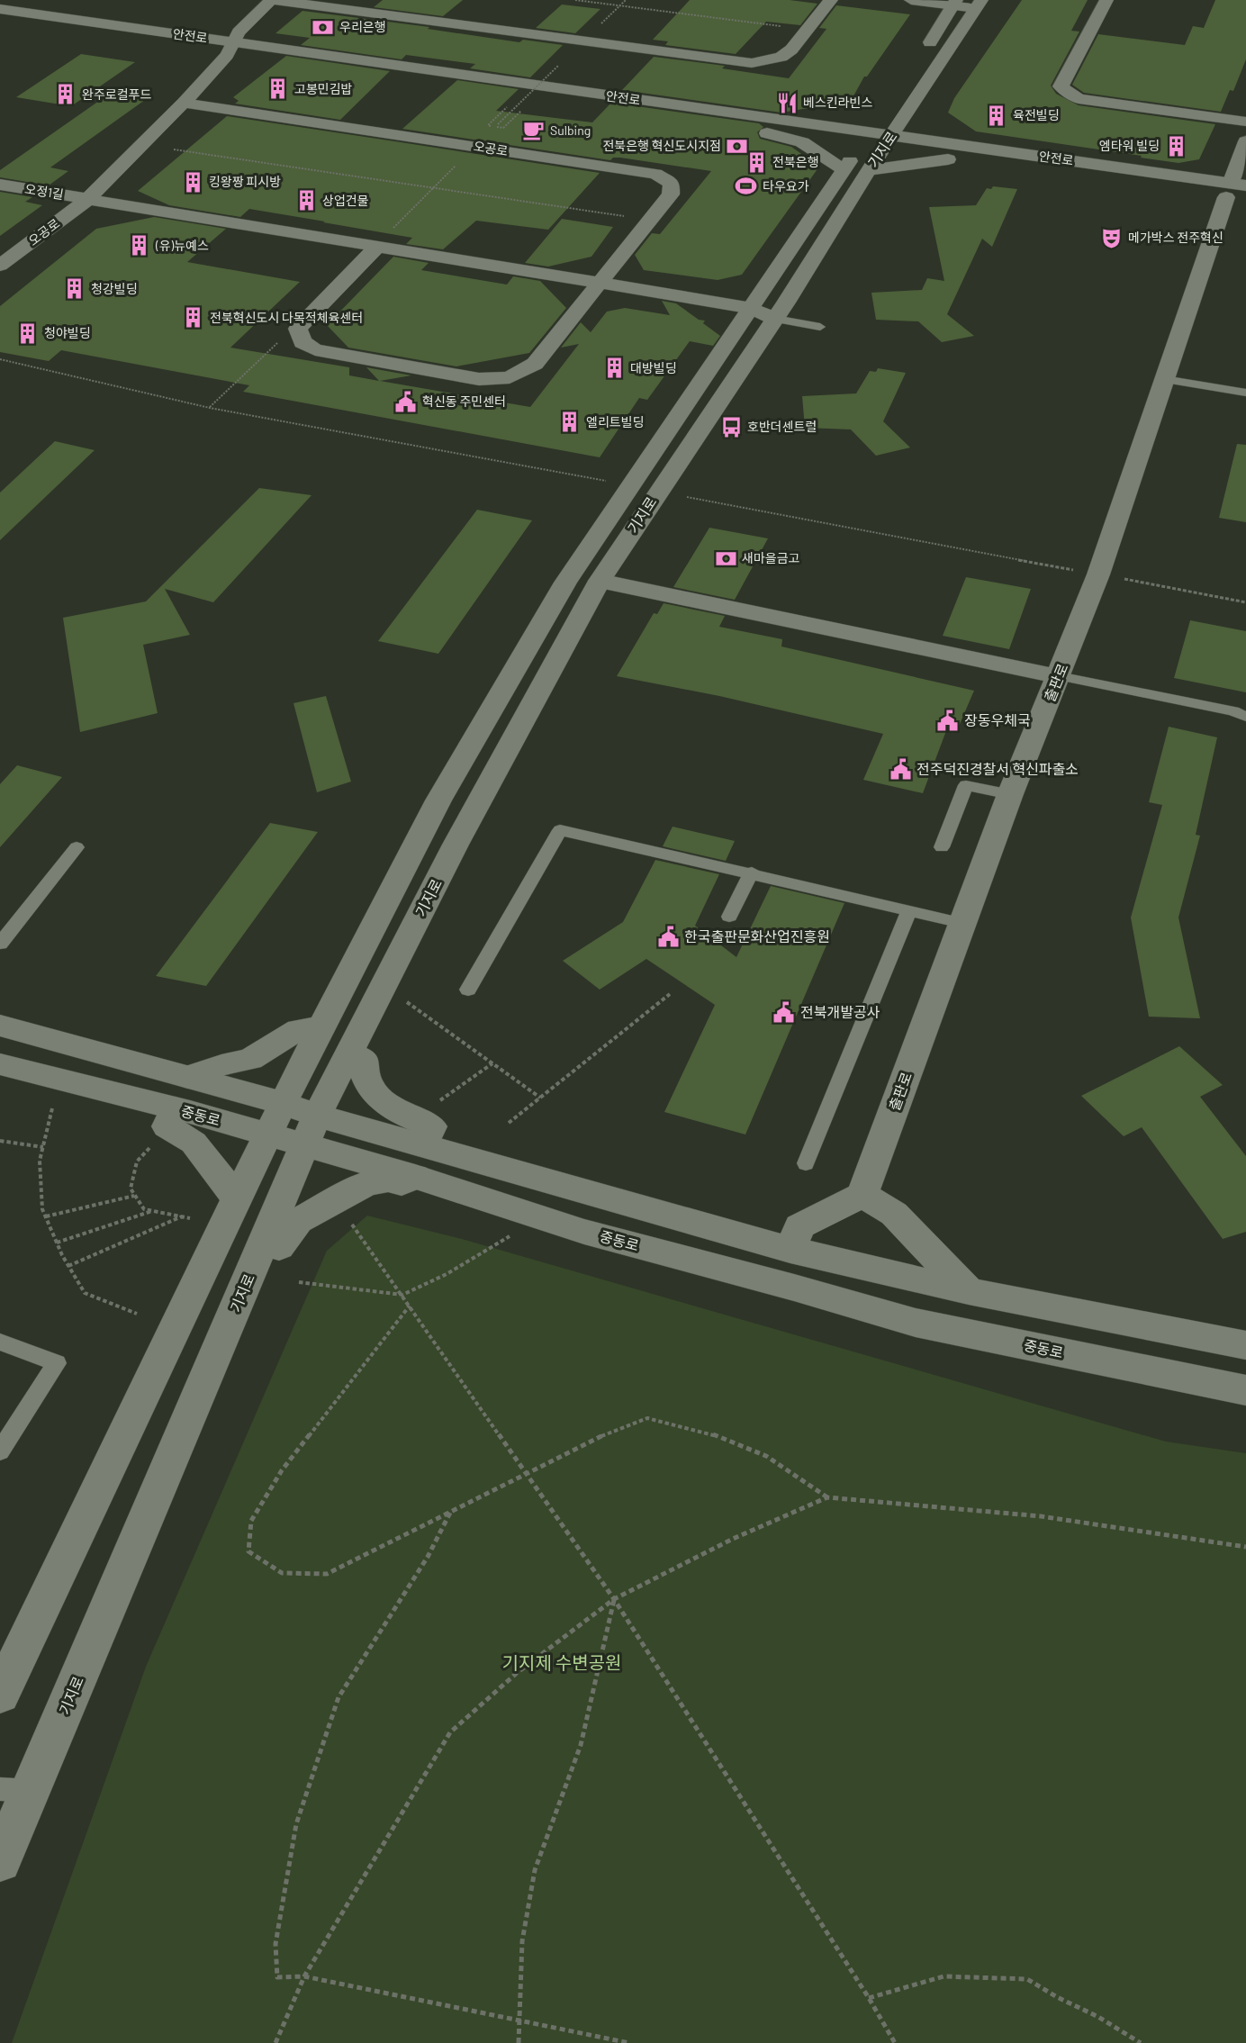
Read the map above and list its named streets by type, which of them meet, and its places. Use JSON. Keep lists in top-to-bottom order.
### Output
{
  "streets": {
    "street": [
      "안전로",
      "오공로",
      "기지로",
      "오정1길",
      "출판로",
      "중동로"
    ]
  },
  "crossings": [
    ["안전로", "오공로"],
    ["안전로", "기지로"],
    ["안전로", "출판로"],
    ["오공로", "오정1길"],
    ["기지로", "중동로"]
  ],
  "parks": ["기지제 수변공원"],
  "places": {
    "bank": ["우리은행", "전북은행 혁신도시지점", "새마을금고"],
    "building": [
      "고봉민김밥",
      "완주로컬푸드",
      "육전빌딩",
      "엠타워 빌딩",
      "전북은행",
      "킹왕짱 피시방",
      "상업건물",
      "(유)뉴예스",
      "청강빌딩",
      "전북혁신도시 다목적체육센터",
      "청야빌딩",
      "대방빌딩",
      "엘리트빌딩"
    ],
    "restaurant": ["베스킨라빈스"],
    "cafe": ["Sulbing"],
    "sports": ["타우요가"],
    "theatre": ["메가박스 전주혁신"],
    "public building": [
      "혁신동 주민센터",
      "장동우체국",
      "전주덕진경찰서 혁신파출소",
      "한국출판문화산업진흥원",
      "전북개발공사"
    ],
    "bus stop": ["호반더센트럴"]
  }
}
